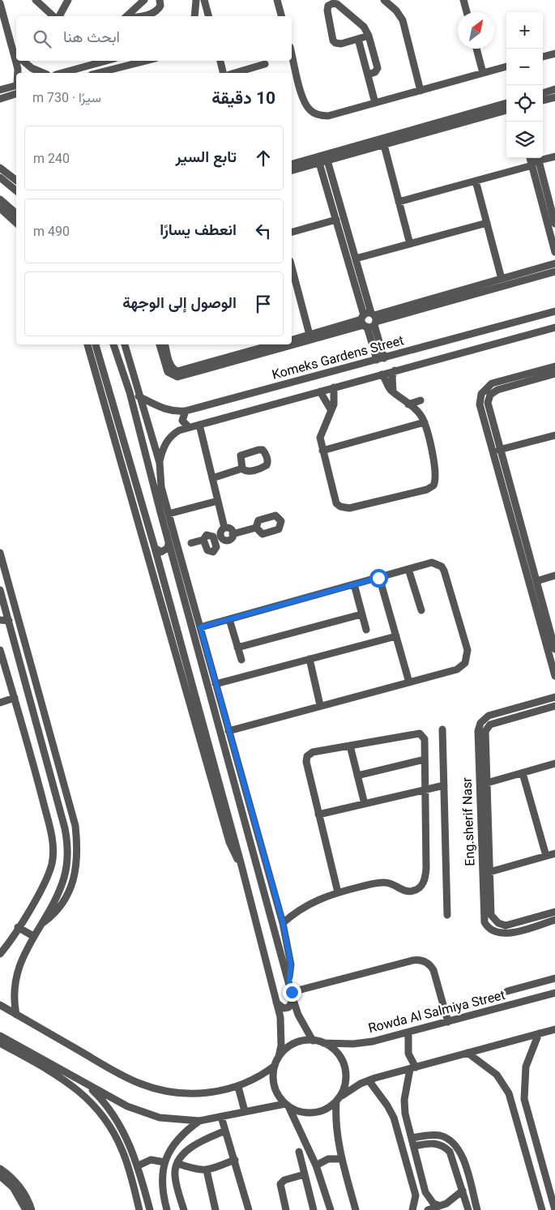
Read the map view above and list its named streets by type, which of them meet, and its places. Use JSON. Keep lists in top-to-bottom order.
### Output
{
  "streets": {
    "street": ["Komeks Gardens Street", "Eng.sherif Nasr", "Rowda Al Salmiya Street"]
  },
  "north": "top right",
  "page": {
    "map_buttons": ["+", "−"],
    "search": "ابحث هنا",
    "heading": ["10 دقيقة", "سيرًا · 730 m"],
    "list": [
      ["تابع السير", "240 m"],
      ["انعطف يسارًا", "490 m"],
      "الوصول إلى الوجهة"
    ]
  }
}
